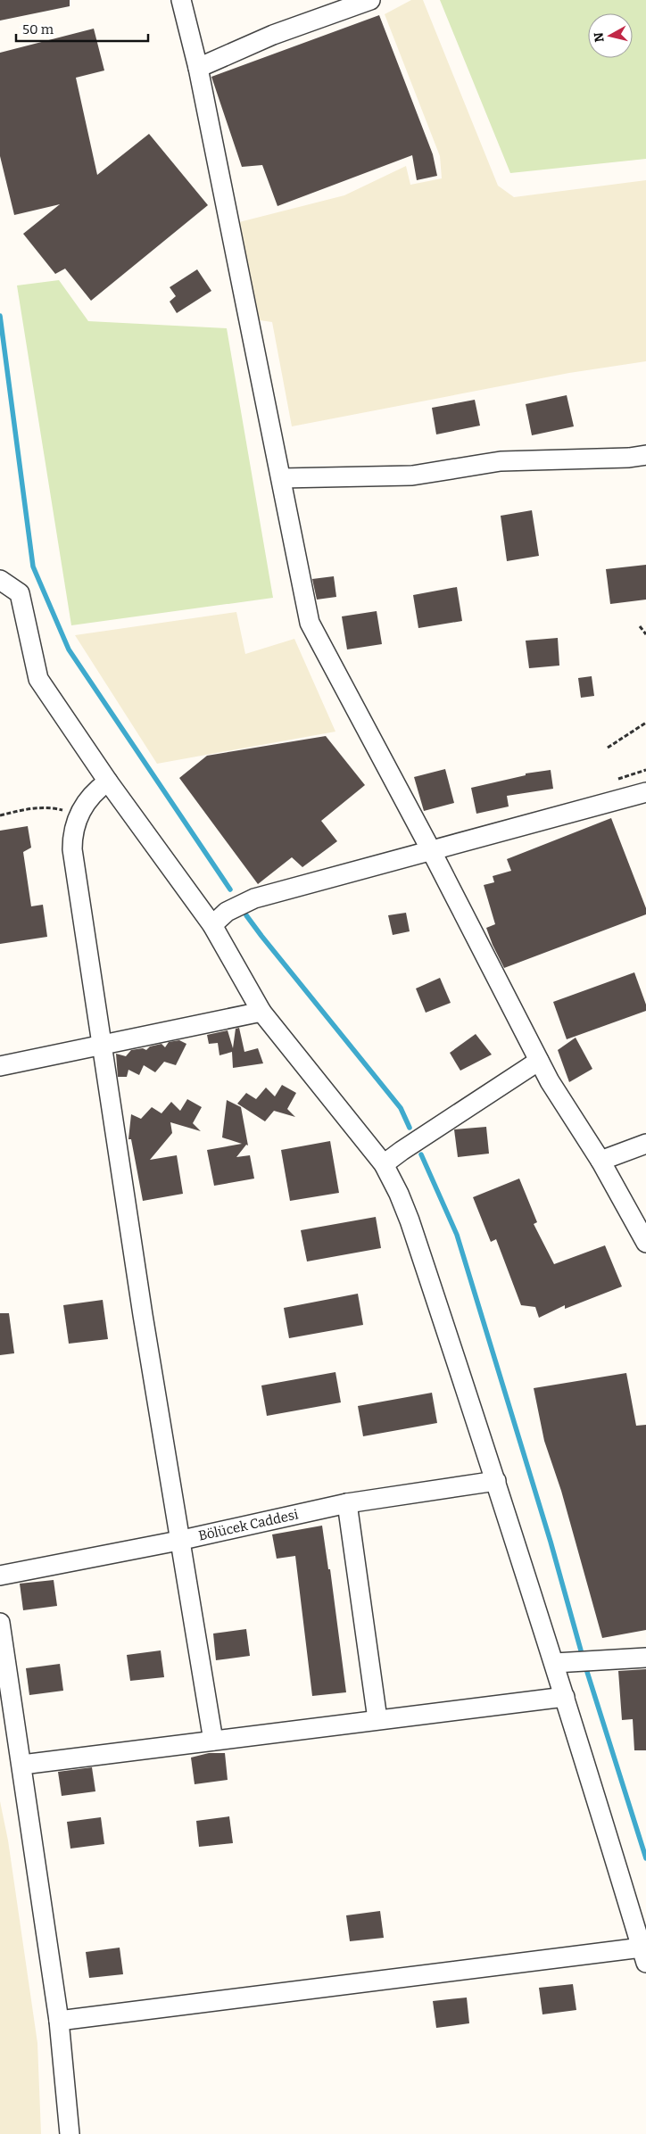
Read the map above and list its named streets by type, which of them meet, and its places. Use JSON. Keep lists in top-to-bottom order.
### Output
{
  "streets": {
    "street": ["Bölücek Caddesi"]
  },
  "scale_bar": "50 m",
  "north": "left"
}
